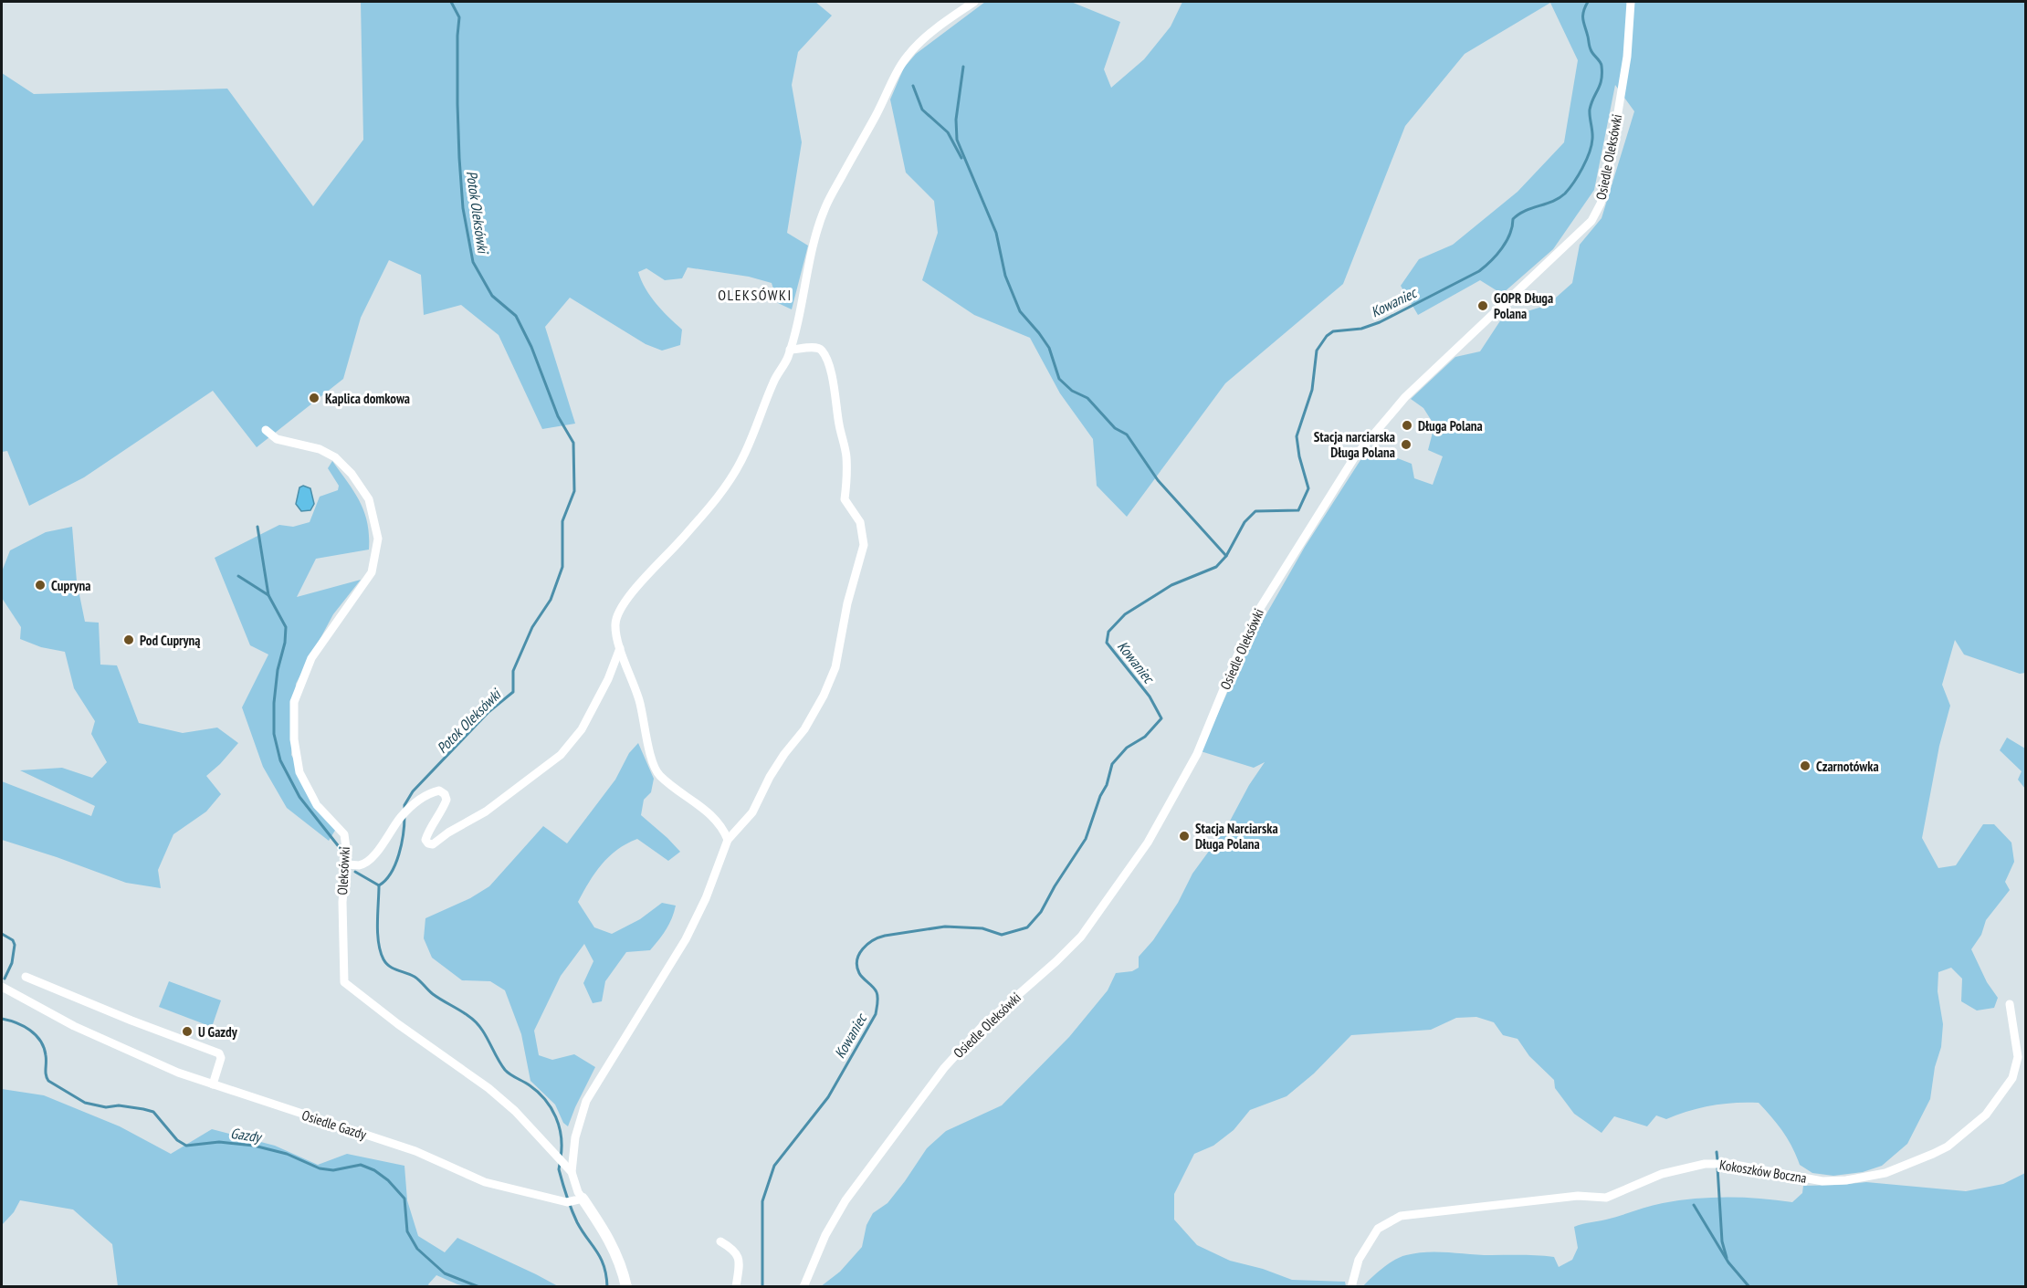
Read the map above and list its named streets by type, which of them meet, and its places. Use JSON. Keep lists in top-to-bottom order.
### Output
{
  "streets": {
    "street": [
      "Osiedle Oleksówki",
      "Oleksówki",
      "Osiedle Gazdy",
      "Kokoszków Boczna"
    ]
  },
  "crossings": [
    ["Oleksówki", "Osiedle Gazdy"]
  ],
  "districts": ["OLEKSÓWKI"],
  "water": ["Potok Oleksówki", "Kowaniec", "Gazdy"],
  "places": [
    "GOPR Długa Polana",
    "Kaplica domkowa",
    "Długa Polana",
    "Stacja narciarska Długa Polana",
    "Cupryna",
    "Pod Cupryną",
    "Czarnotówka",
    "Stacja Narciarska Długa Polana",
    "U Gazdy"
  ]
}
